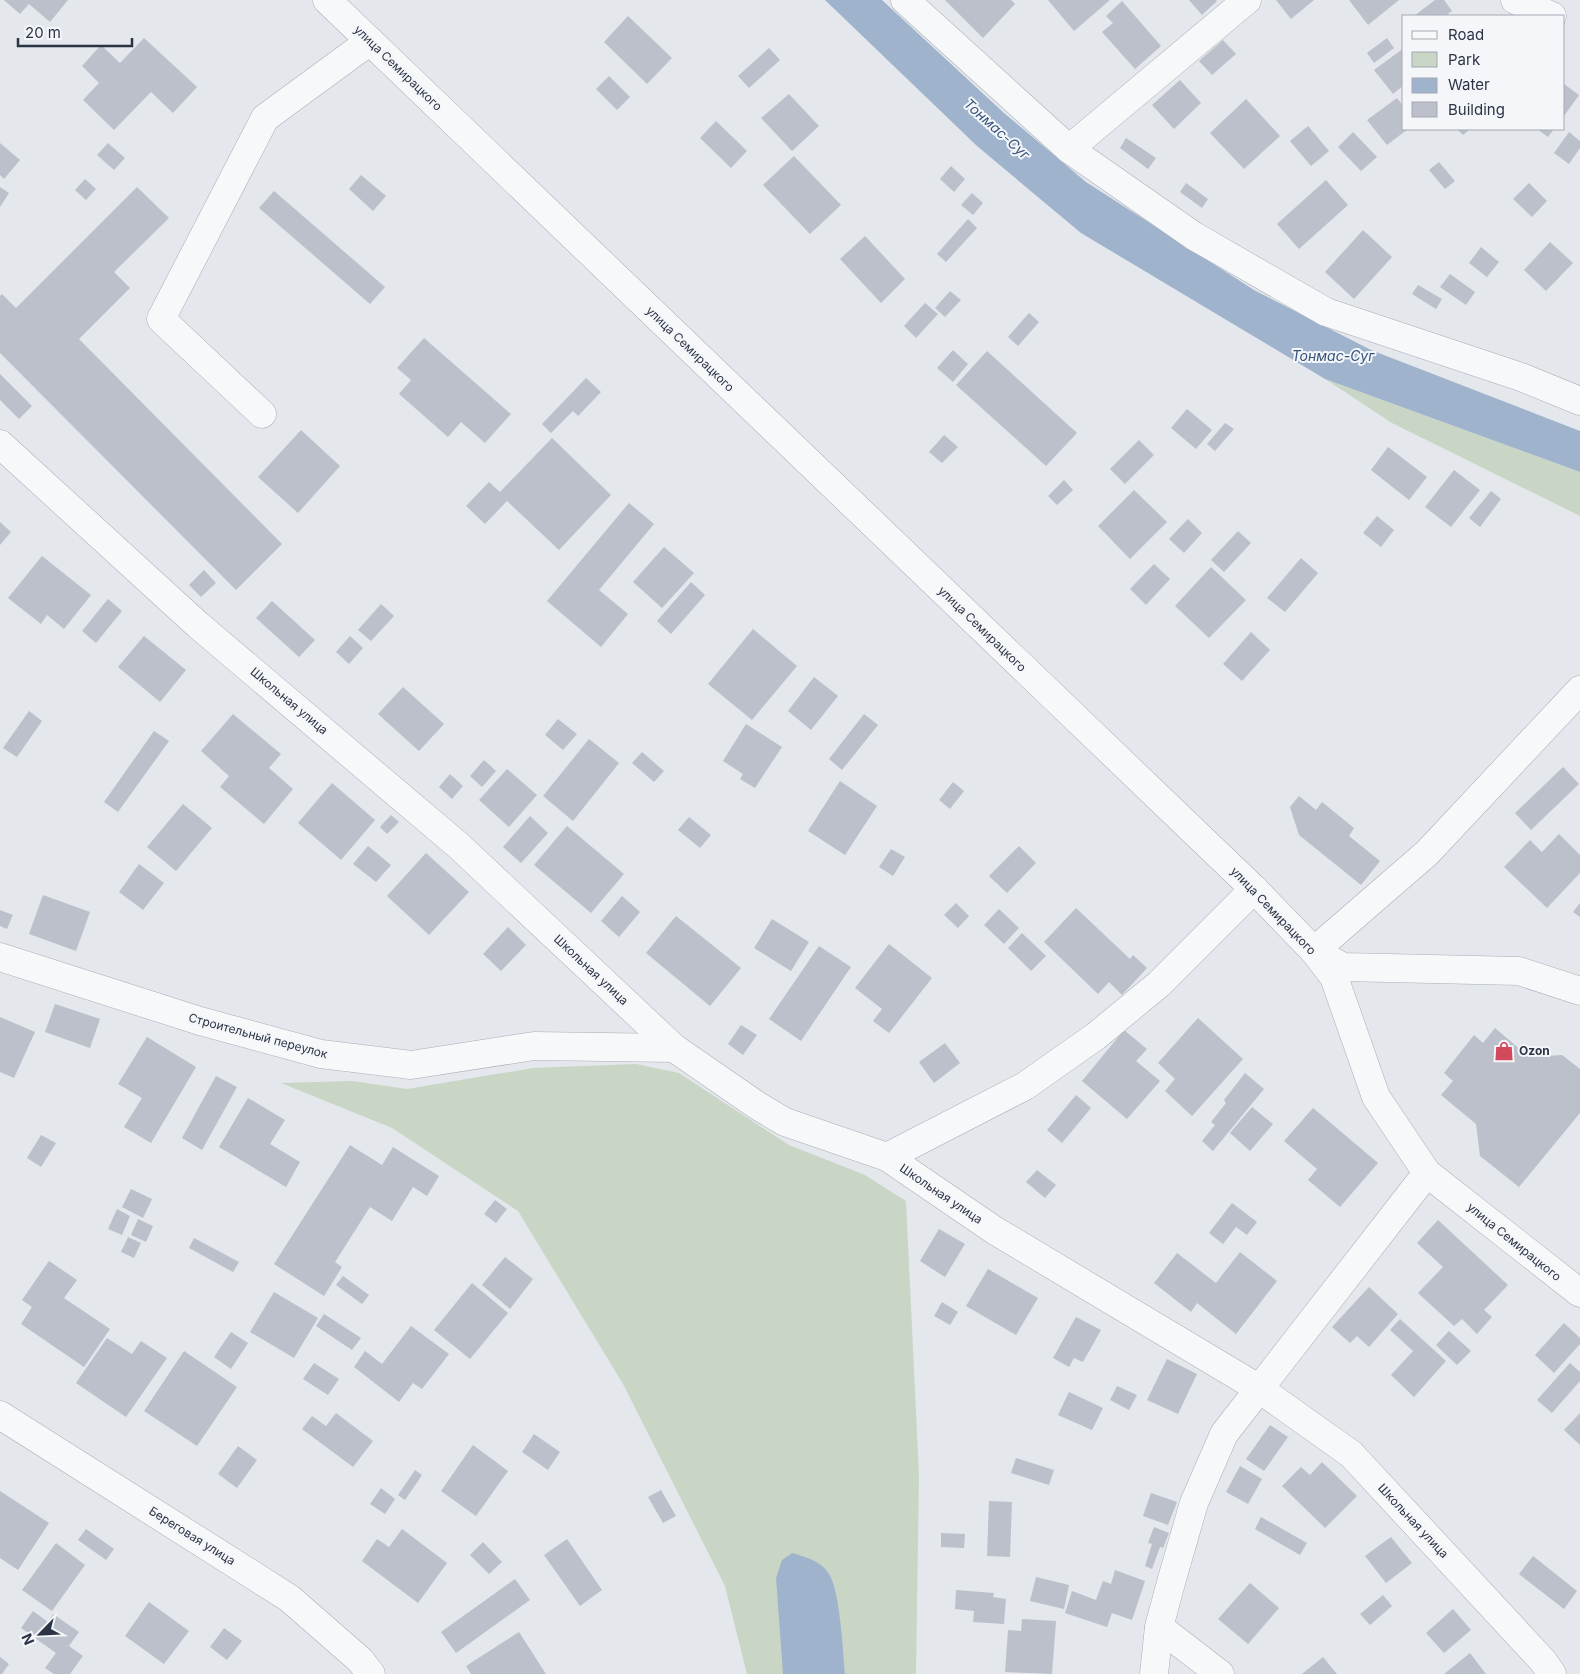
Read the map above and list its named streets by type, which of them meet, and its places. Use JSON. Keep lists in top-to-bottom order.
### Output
{
  "streets": {
    "street": [
      "улица Семирацкого",
      "Школьная улица",
      "Строительный переулок",
      "Береговая улица"
    ]
  },
  "crossings": [
    ["Школьная улица", "Строительный переулок"]
  ],
  "water": ["Тонмас-Суг"],
  "places": {
    "shop": ["Ozon"]
  },
  "legend": [
    "Road",
    "Park",
    "Water",
    "Building"
  ],
  "scale_bar": "20 m",
  "north": "bottom left"
}
